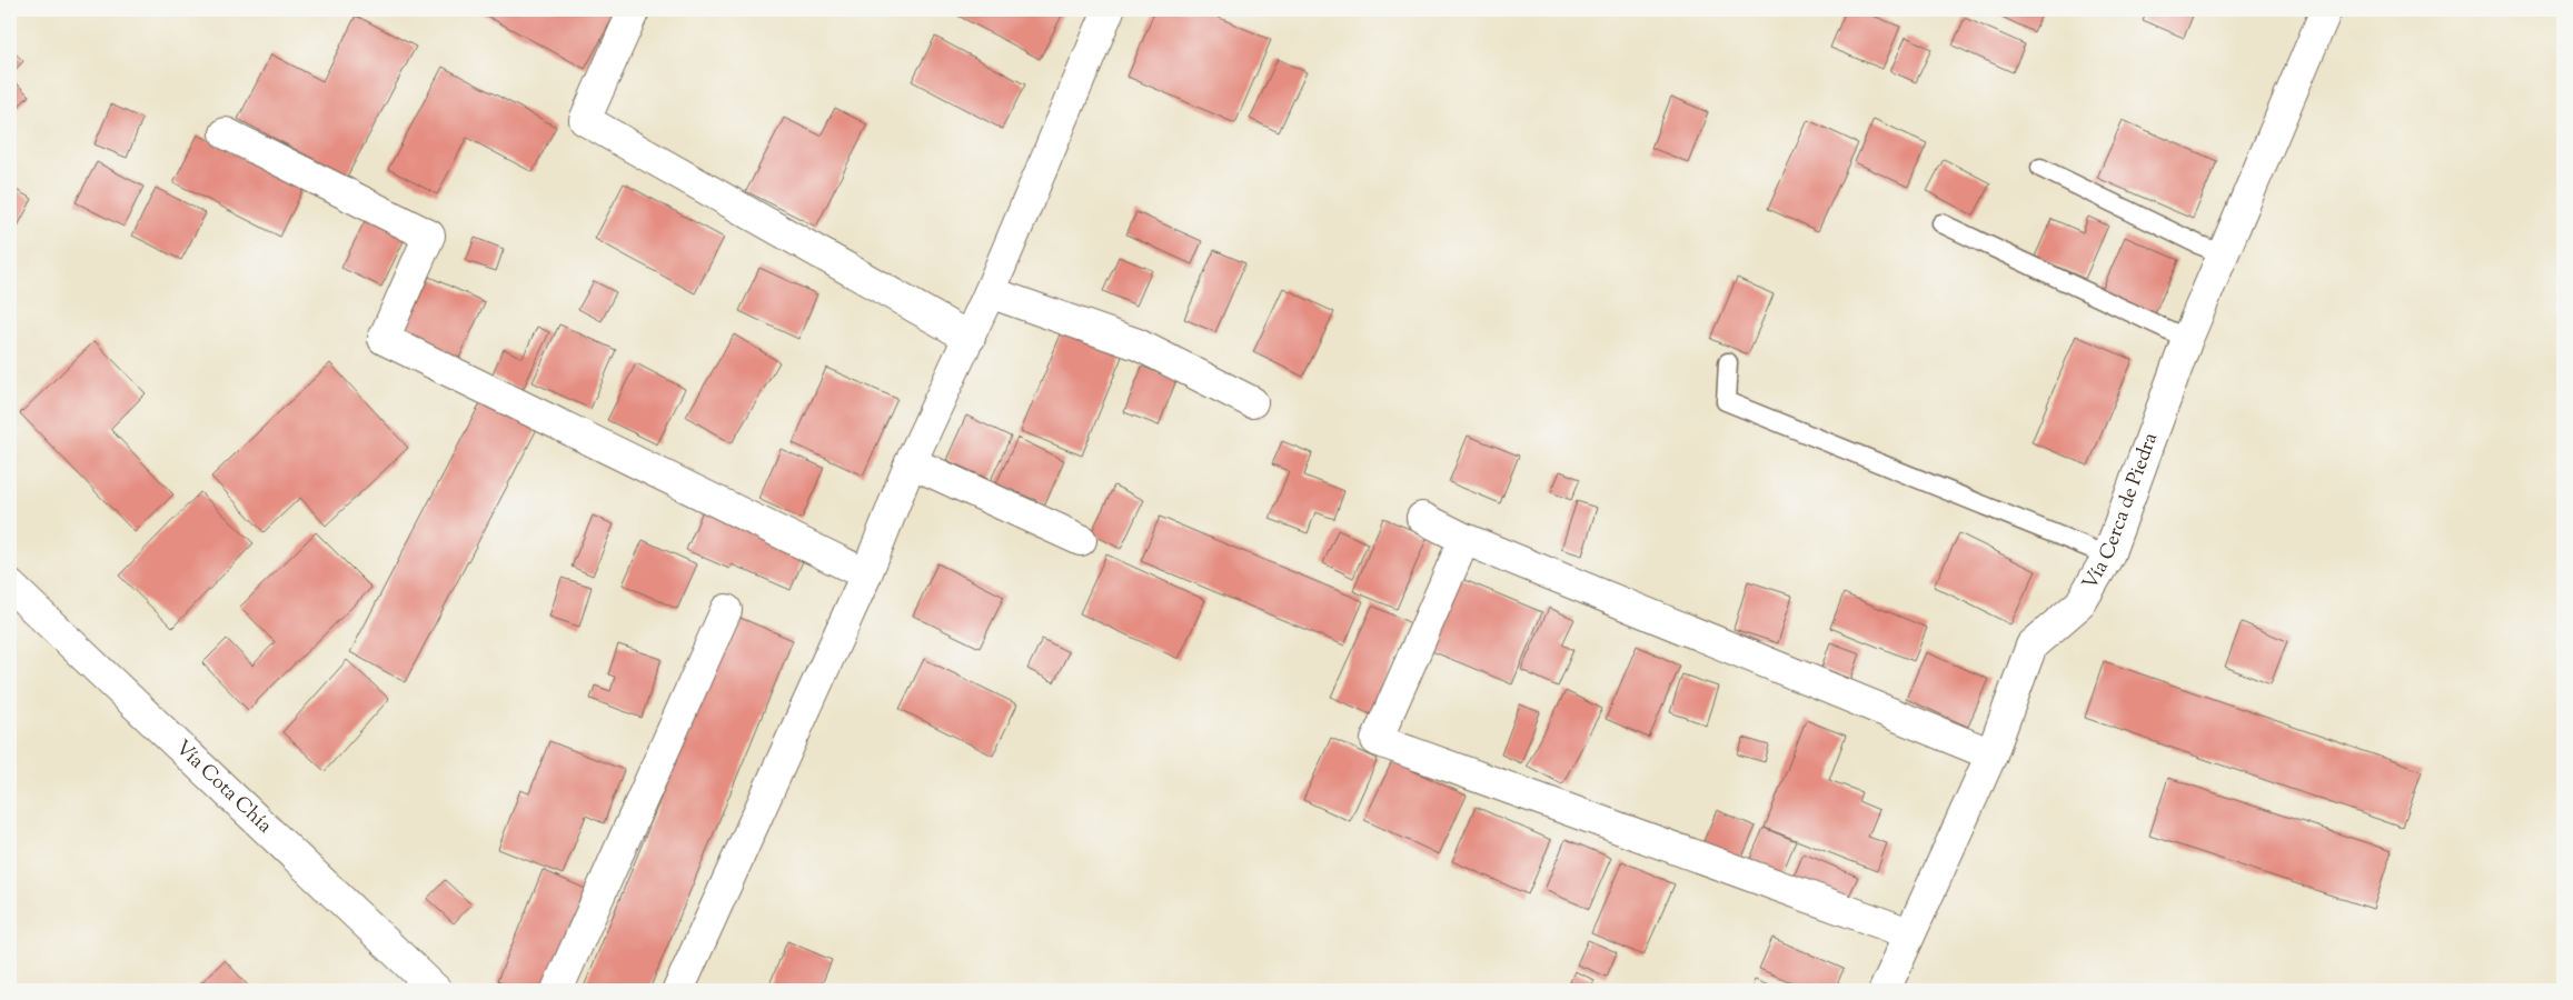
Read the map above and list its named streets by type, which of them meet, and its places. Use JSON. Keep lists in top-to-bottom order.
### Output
{
  "streets": {
    "street": ["Vía Cerca de Piedra", "Vía Cota Chía"]
  }
}
